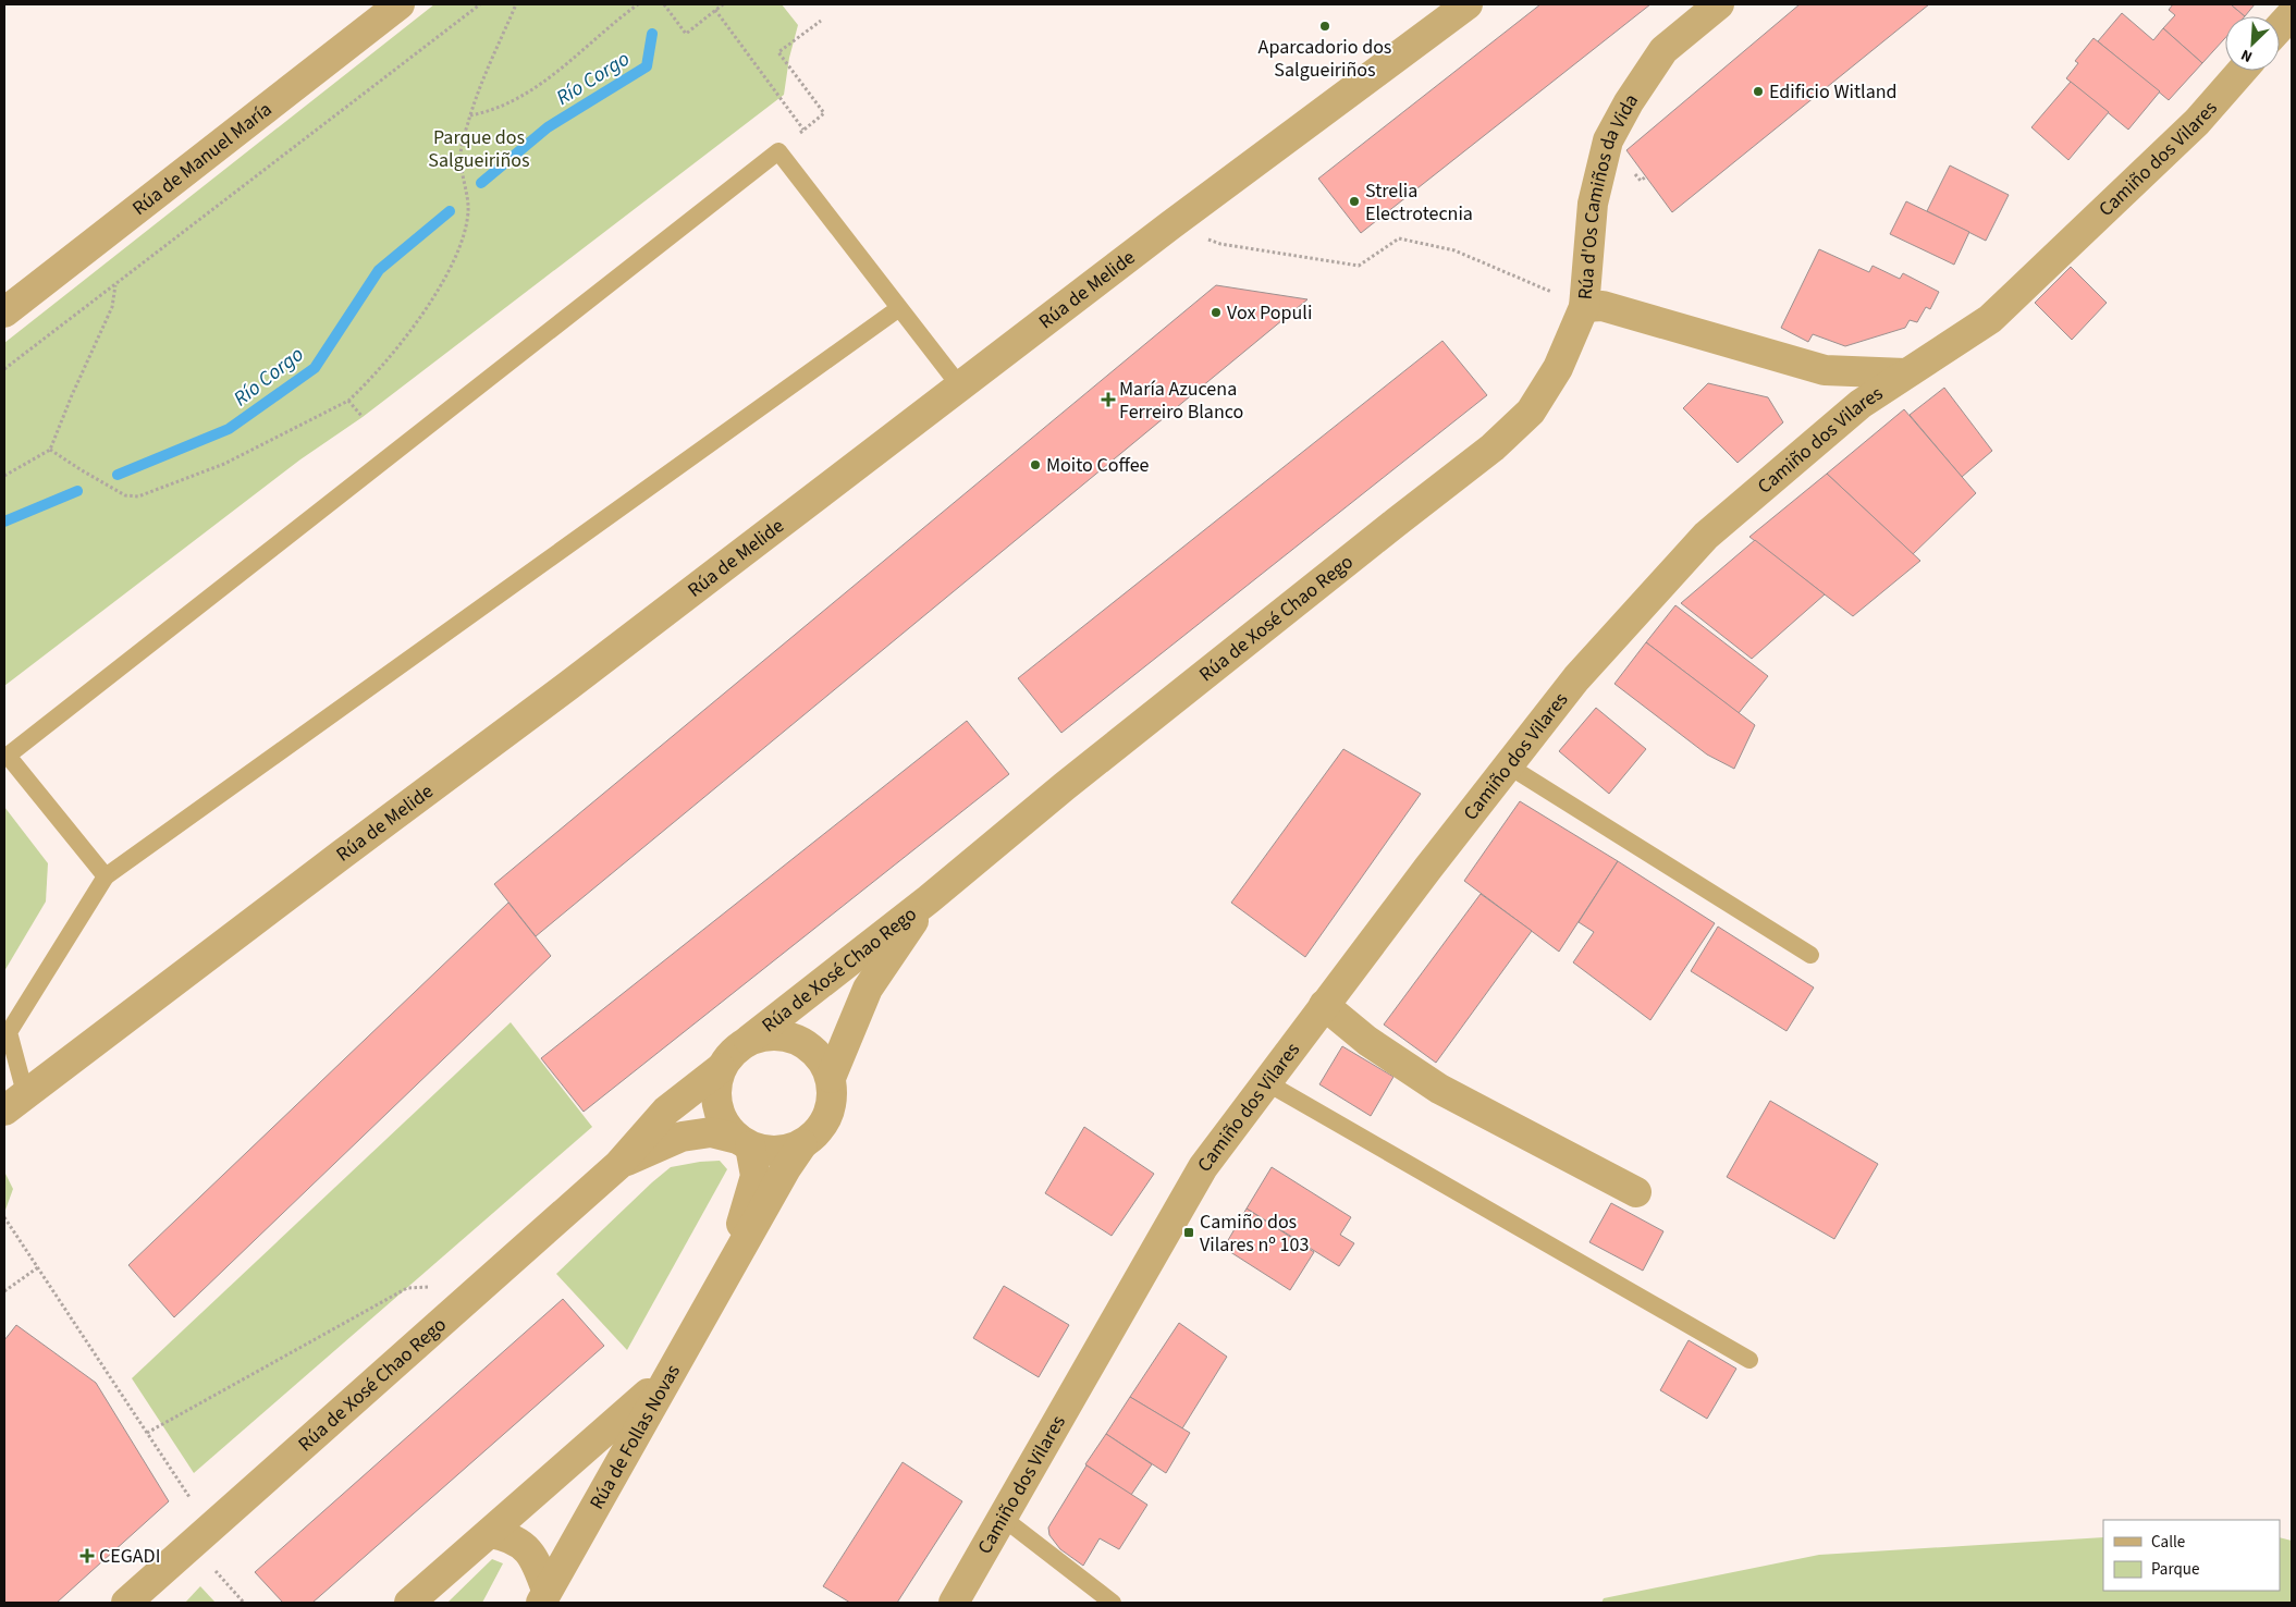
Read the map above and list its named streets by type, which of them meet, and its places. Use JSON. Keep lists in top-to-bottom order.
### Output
{
  "streets": {
    "street": [
      "Rúa de Manuel María",
      "Camiño dos Vilares",
      "Rúa d'Os Camiños da Vida",
      "Rúa de Melide",
      "Rúa de Xosé Chao Rego",
      "Rúa de Follas Novas"
    ]
  },
  "crossings": [
    ["Camiño dos Vilares", "Rúa d'Os Camiños da Vida"],
    ["Rúa d'Os Camiños da Vida", "Rúa de Xosé Chao Rego"],
    ["Rúa de Xosé Chao Rego", "Rúa de Follas Novas"]
  ],
  "water": ["Río Corgo"],
  "parks": ["Parque dos Salgueiriños"],
  "places": {
    "other": [
      "Aparcadorio dos Salgueiriños",
      "Edificio Witland",
      "Strelia Electrotecnia",
      "Vox Populi",
      "Moito Coffee"
    ],
    "health": ["María Azucena Ferreiro Blanco", "CEGADI"],
    "transit": ["Camiño dos Vilares nº 103"]
  },
  "legend": ["Calle", "Parque"],
  "north": "bottom left"
}
